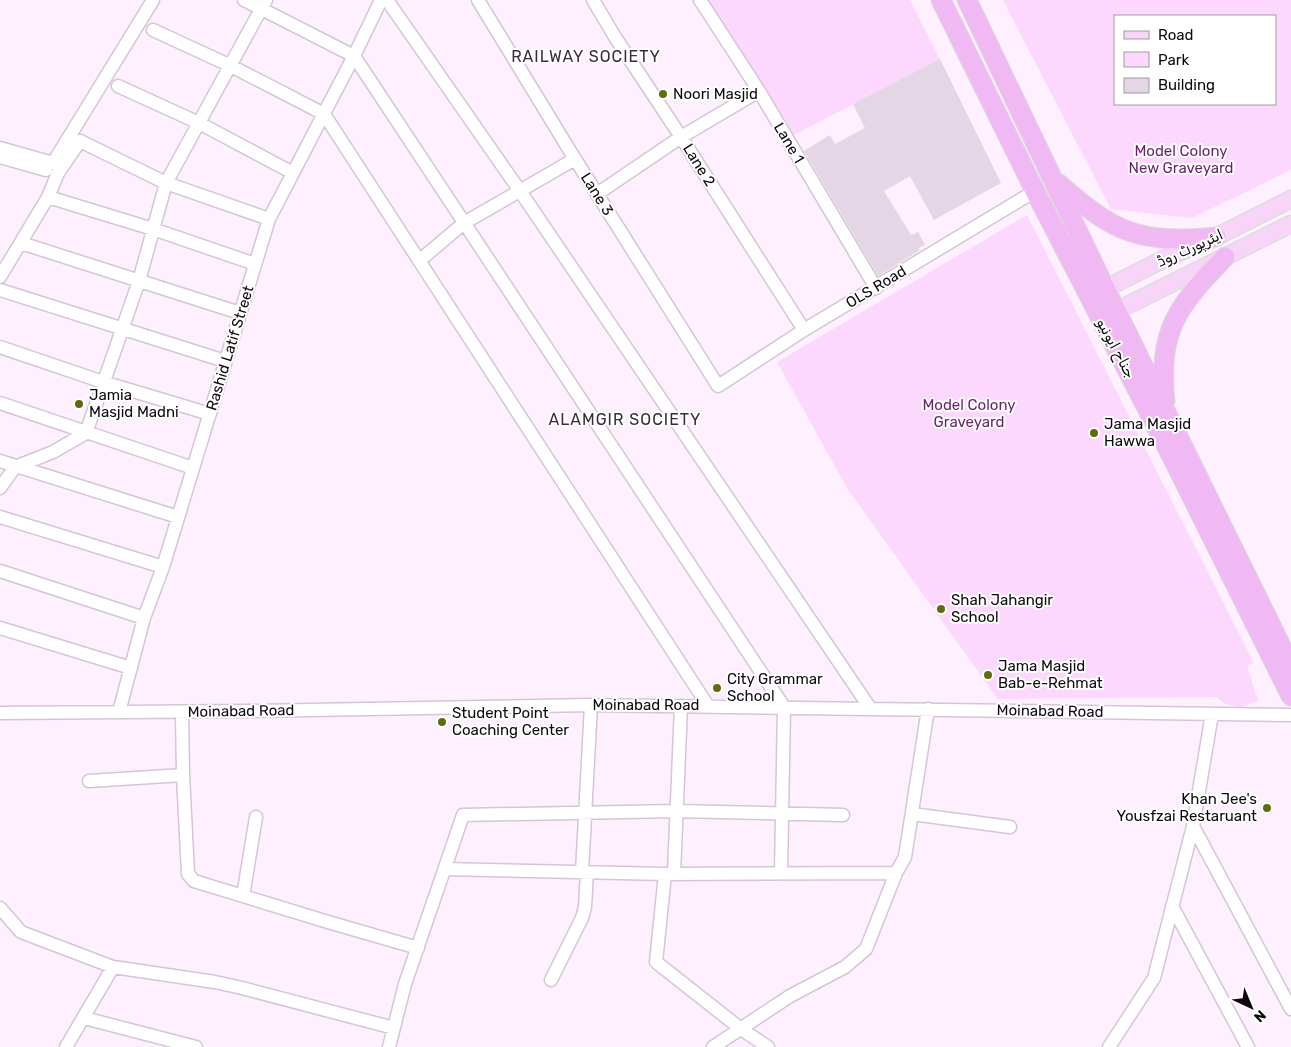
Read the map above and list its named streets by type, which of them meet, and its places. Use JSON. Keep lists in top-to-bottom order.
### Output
{
  "streets": {
    "highway": ["جناح ایونیو"],
    "main road": ["ایئرپورٹ روڈ"],
    "street": [
      "Lane 1",
      "Lane 2",
      "Lane 3",
      "OLS Road",
      "Rashid Latif Street",
      "Moinabad Road"
    ]
  },
  "crossings": [
    ["Lane 1", "OLS Road"],
    ["Lane 2", "OLS Road"],
    ["Lane 3", "OLS Road"],
    ["ایئرپورٹ روڈ", "جناح ایونیو"],
    ["OLS Road", "جناح ایونیو"],
    ["Rashid Latif Street", "Moinabad Road"]
  ],
  "districts": ["RAILWAY SOCIETY", "ALAMGIR SOCIETY"],
  "parks": ["Model Colony New Graveyard", "Model Colony Graveyard"],
  "places": [
    "Noori Masjid",
    "Jamia Masjid Madni",
    "Jama Masjid Hawwa",
    "Shah Jahangir School",
    "Jama Masjid Bab-e-Rehmat",
    "City Grammar School",
    "Student Point Coaching Center",
    "Khan Jee's Yousfzai Restaruant"
  ],
  "legend": ["Road", "Park", "Building"],
  "north": "bottom right"
}
